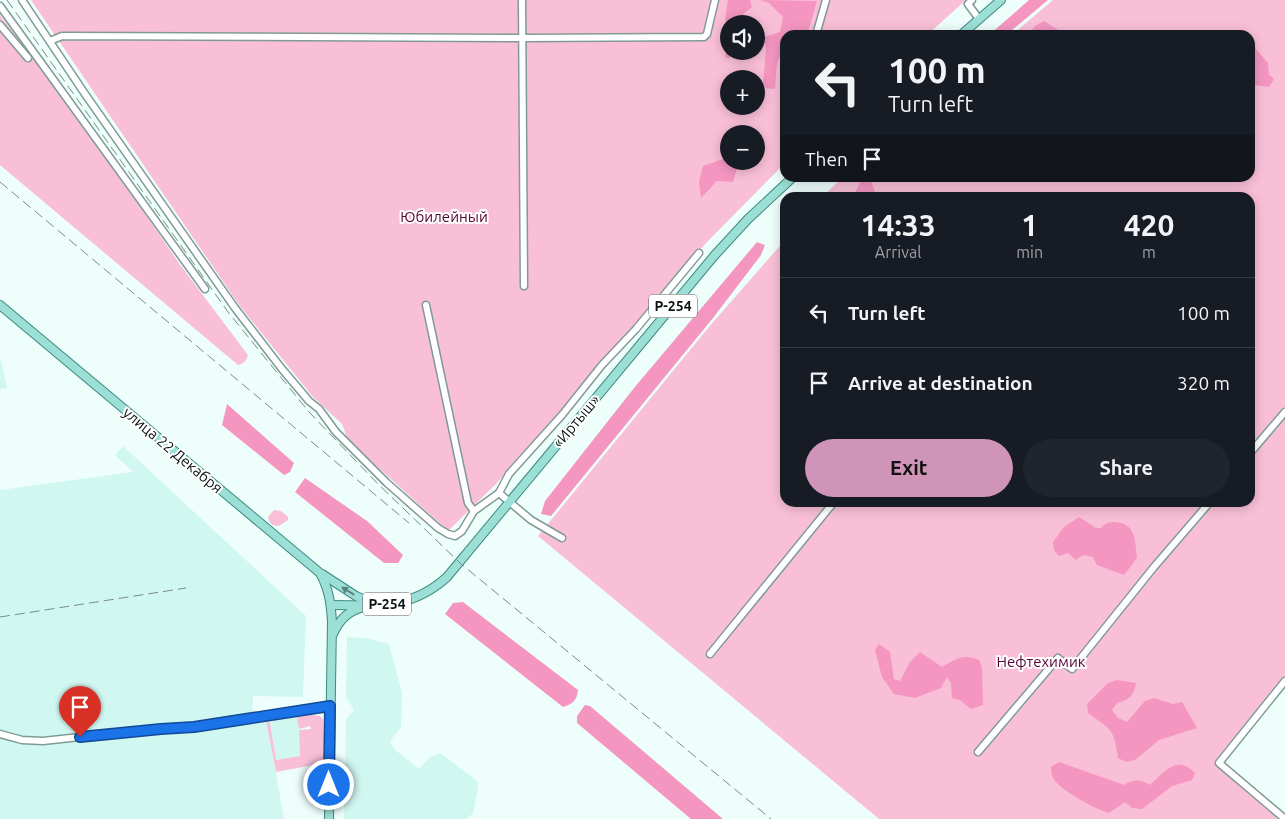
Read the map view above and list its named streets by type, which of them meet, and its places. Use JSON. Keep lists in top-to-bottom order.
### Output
{
  "streets": {
    "main road": ["Р-254", "«Иртыш»", "улица 22 Декабря"]
  },
  "crossings": [
    ["«Иртыш»", "улица 22 Декабря"]
  ],
  "parks": ["Юбилейный", "Нефтехимик"],
  "page": {
    "map_buttons": ["+", "−"],
    "turn": ["100 m", "Turn left"],
    "then": "Then",
    "eta": [
      "14:33",
      "Arrival",
      "1",
      "min",
      "420",
      "m"
    ],
    "list": [
      {
        "name": "Turn left",
        "value": "100 m"
      },
      {
        "name": "Arrive at destination",
        "value": "320 m"
      }
    ],
    "buttons": ["Exit", "Share"]
  }
}
